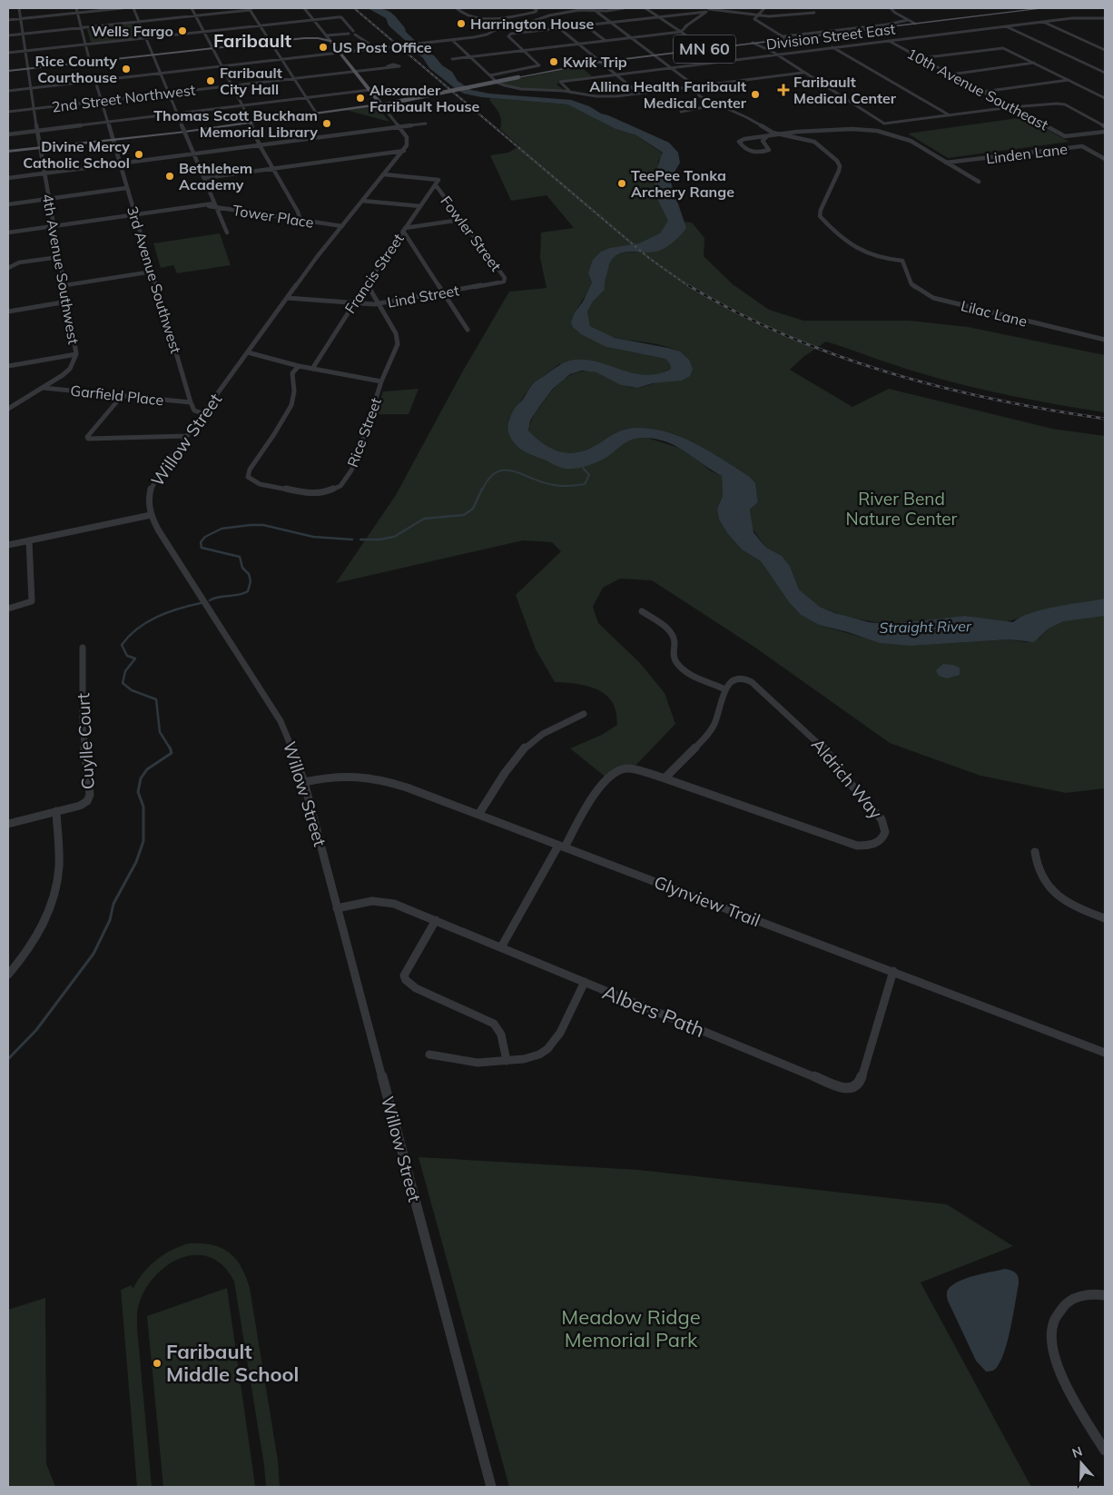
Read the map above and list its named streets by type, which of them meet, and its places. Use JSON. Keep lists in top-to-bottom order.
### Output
{
  "streets": {
    "main road": ["MN 60"],
    "street": [
      "Division Street East",
      "10th Avenue Southeast",
      "2nd Street Northwest",
      "Linden Lane",
      "Tower Place",
      "Fowler Street",
      "4th Avenue Southwest",
      "Francis Street",
      "3rd Avenue Southwest",
      "Lind Street",
      "Lilac Lane",
      "Garfield Place",
      "Rice Street",
      "Willow Street",
      "Cuylle Court",
      "Aldrich Way",
      "Glynview Trail",
      "Albers Path"
    ]
  },
  "crossings": [
    ["Division Street East", "10th Avenue Southeast"],
    ["2nd Street Northwest", "4th Avenue Southwest"],
    ["2nd Street Northwest", "3rd Avenue Southwest"],
    ["Tower Place", "Willow Street"],
    ["Fowler Street", "Francis Street"],
    ["Fowler Street", "Lind Street"],
    ["4th Avenue Southwest", "Garfield Place"],
    ["Francis Street", "Lind Street"],
    ["Francis Street", "Rice Street"],
    ["Francis Street", "Willow Street"],
    ["3rd Avenue Southwest", "Garfield Place"],
    ["Lind Street", "Rice Street"],
    ["Lind Street", "Willow Street"],
    ["Willow Street", "Glynview Trail"],
    ["Willow Street", "Albers Path"],
    ["Aldrich Way", "Glynview Trail"],
    ["Aldrich Way", "Albers Path"],
    ["Glynview Trail", "Albers Path"]
  ],
  "districts": ["Faribault"],
  "water": ["Straight River"],
  "parks": ["River Bend Nature Center", "Meadow Ridge Memorial Park"],
  "places": {
    "other": [
      "Harrington House",
      "Wells Fargo",
      "US Post Office",
      "Kwik Trip",
      "Rice County Courthouse",
      "Faribault City Hall",
      "Allina Health Faribault Medical Center",
      "Alexander Faribault House",
      "Thomas Scott Buckham Memorial Library",
      "Divine Mercy Catholic School",
      "Bethlehem Academy",
      "TeePee Tonka Archery Range",
      "Faribault Middle School"
    ],
    "health": ["Faribault Medical Center"]
  },
  "north": "top"
}
